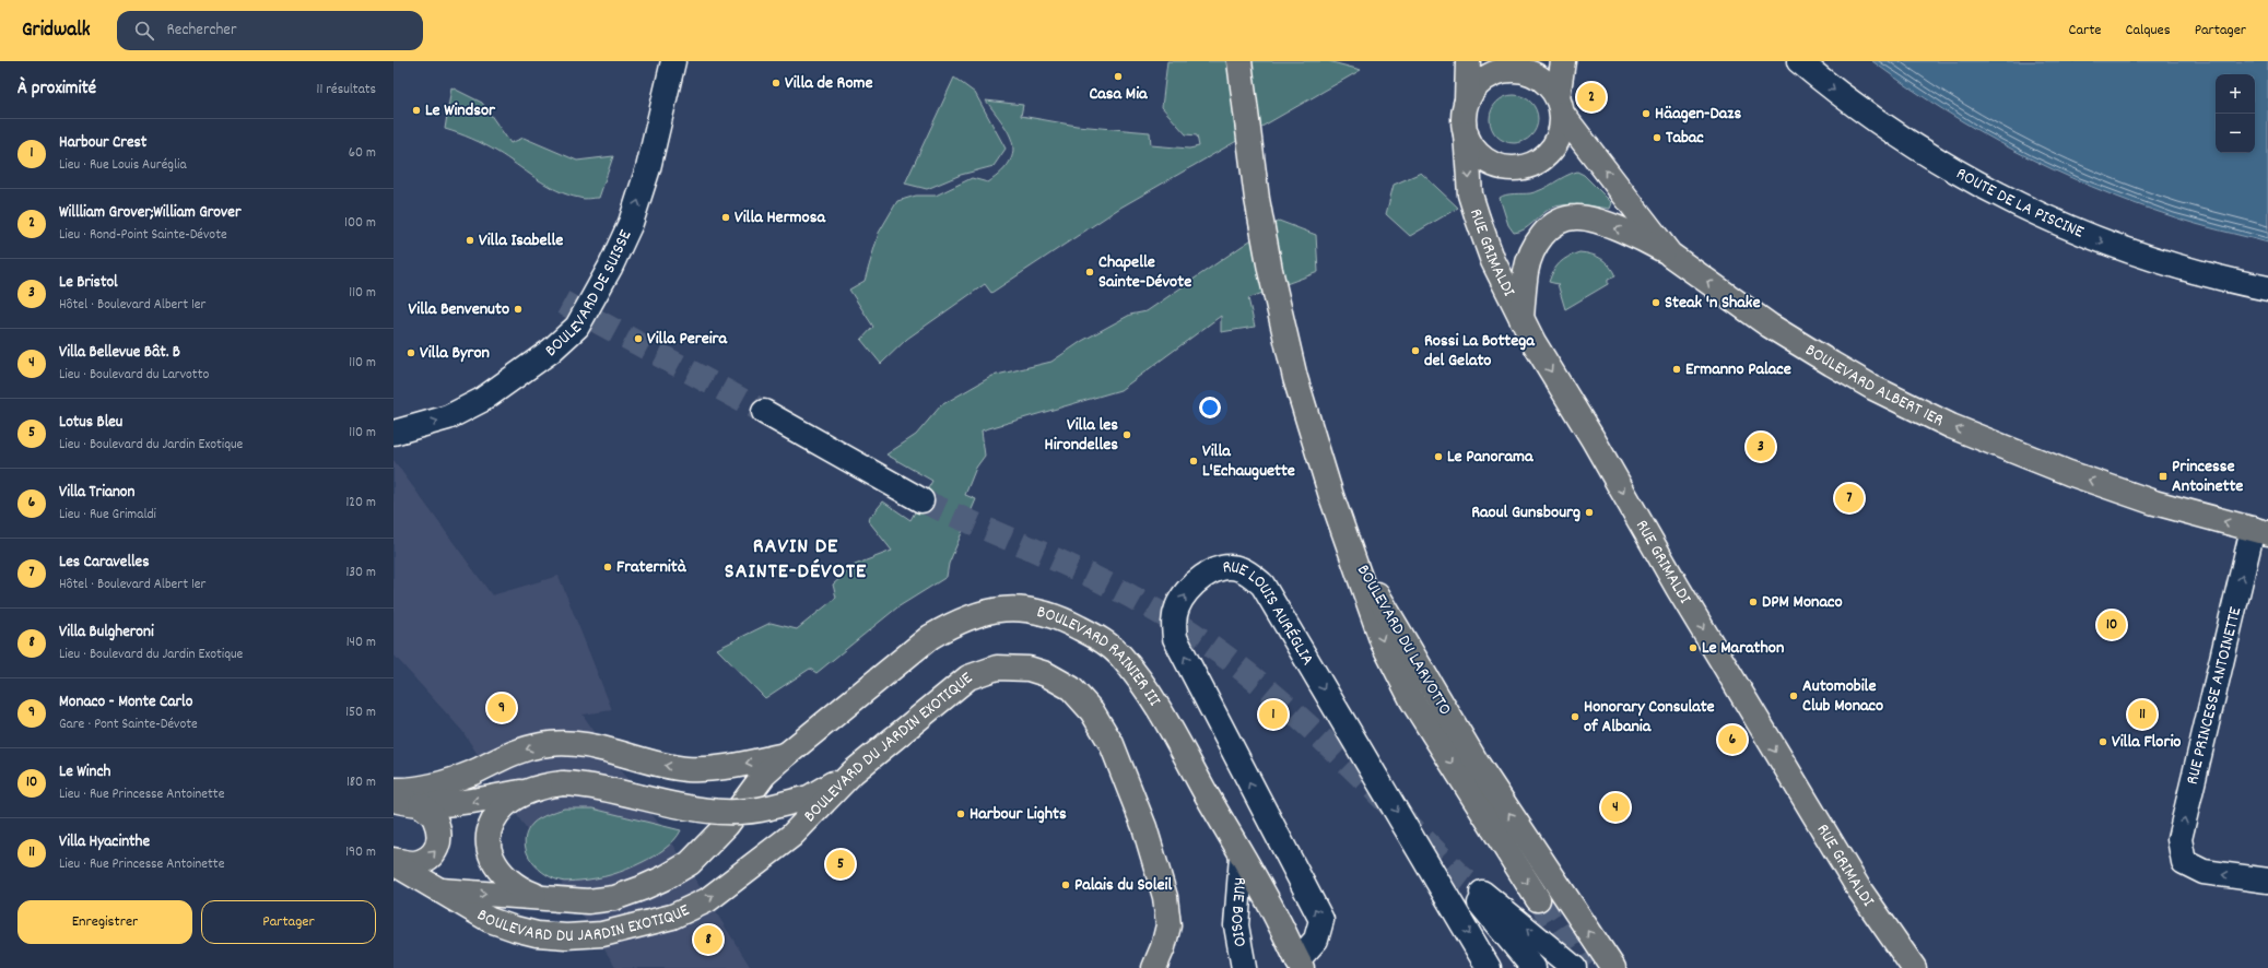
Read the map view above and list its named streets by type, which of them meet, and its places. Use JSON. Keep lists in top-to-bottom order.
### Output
{
  "streets": {
    "main road": [
      "RUE GRIMALDI",
      "BOULEVARD ALBERT 1ER",
      "BOULEVARD DU LARVOTTO",
      "BOULEVARD RAINIER III",
      "BOULEVARD DU JARDIN EXOTIQUE"
    ],
    "street": [
      "ROUTE DE LA PISCINE",
      "BOULEVARD DE SUISSE",
      "RUE LOUIS AURÉGLIA",
      "RUE PRINCESSE ANTOINETTE",
      "RUE BOSIO"
    ]
  },
  "crossings": [
    ["RUE GRIMALDI", "BOULEVARD ALBERT 1ER"],
    ["BOULEVARD ALBERT 1ER", "RUE PRINCESSE ANTOINETTE"],
    ["RUE LOUIS AURÉGLIA", "BOULEVARD RAINIER III"],
    ["BOULEVARD RAINIER III", "RUE BOSIO"]
  ],
  "one_way": [
    "ROUTE DE LA PISCINE",
    "RUE GRIMALDI",
    "BOULEVARD DE SUISSE",
    "BOULEVARD ALBERT 1ER",
    "RUE PRINCESSE ANTOINETTE"
  ],
  "districts": ["RAVIN DE SAINTE-DÉVOTE"],
  "places": {
    "other": [
      "Casa Mia",
      "Villa de Rome",
      "Le Windsor",
      "Häagen-Dazs",
      "Tabac",
      "Villa Hermosa",
      "Villa Isabelle",
      "Chapelle Sainte-Dévote",
      "Steak 'n Shake",
      "Villa Benvenuto",
      "Villa Pereira",
      "Rossi La Bottega del Gelato",
      "Villa Byron",
      "Ermanno Palace",
      "Villa les Hirondelles",
      "Le Panorama",
      "Villa L'Echauguette",
      "Raoul Gunsbourg",
      "Fraternità",
      "DPM Monaco",
      "Le Marathon",
      "Automobile Club Monaco",
      "Honorary Consulate of Albania",
      "Villa Florio",
      "Harbour Lights",
      "Palais du Soleil"
    ],
    "transit": ["Princesse Antoinette"]
  },
  "page": {
    "header": "Gridwalk",
    "search": "Rechercher",
    "nav": ["Carte", "Calques", "Partager"],
    "heading": ["À proximité", "11 résultats"],
    "map_buttons": ["+", "−"],
    "pins": [
      "2",
      "3",
      "7",
      "10",
      "9",
      "1",
      "11",
      "6",
      "4",
      "5",
      "8"
    ],
    "list": [
      {
        "mark": "1",
        "name": "Harbour Crest",
        "note": "Lieu · Rue Louis Auréglia",
        "value": "60 m"
      },
      {
        "mark": "2",
        "name": "Willliam Grover;William Grover",
        "note": "Lieu · Rond-Point Sainte-Dévote",
        "value": "100 m"
      },
      {
        "mark": "3",
        "name": "Le Bristol",
        "note": "Hôtel · Boulevard Albert 1er",
        "value": "110 m"
      },
      {
        "mark": "4",
        "name": "Villa Bellevue Bât. B",
        "note": "Lieu · Boulevard du Larvotto",
        "value": "110 m"
      },
      {
        "mark": "5",
        "name": "Lotus Bleu",
        "note": "Lieu · Boulevard du Jardin Exotique",
        "value": "110 m"
      },
      {
        "mark": "6",
        "name": "Villa Trianon",
        "note": "Lieu · Rue Grimaldi",
        "value": "120 m"
      },
      {
        "mark": "7",
        "name": "Les Caravelles",
        "note": "Hôtel · Boulevard Albert 1er",
        "value": "130 m"
      },
      {
        "mark": "8",
        "name": "Villa Bulgheroni",
        "note": "Lieu · Boulevard du Jardin Exotique",
        "value": "140 m"
      },
      {
        "mark": "9",
        "name": "Monaco - Monte Carlo",
        "note": "Gare · Pont Sainte-Dévote",
        "value": "150 m"
      },
      {
        "mark": "10",
        "name": "Le Winch",
        "note": "Lieu · Rue Princesse Antoinette",
        "value": "180 m"
      },
      {
        "mark": "11",
        "name": "Villa Hyacinthe",
        "note": "Lieu · Rue Princesse Antoinette",
        "value": "190 m"
      }
    ],
    "buttons": ["Enregistrer", "Partager"]
  }
}
